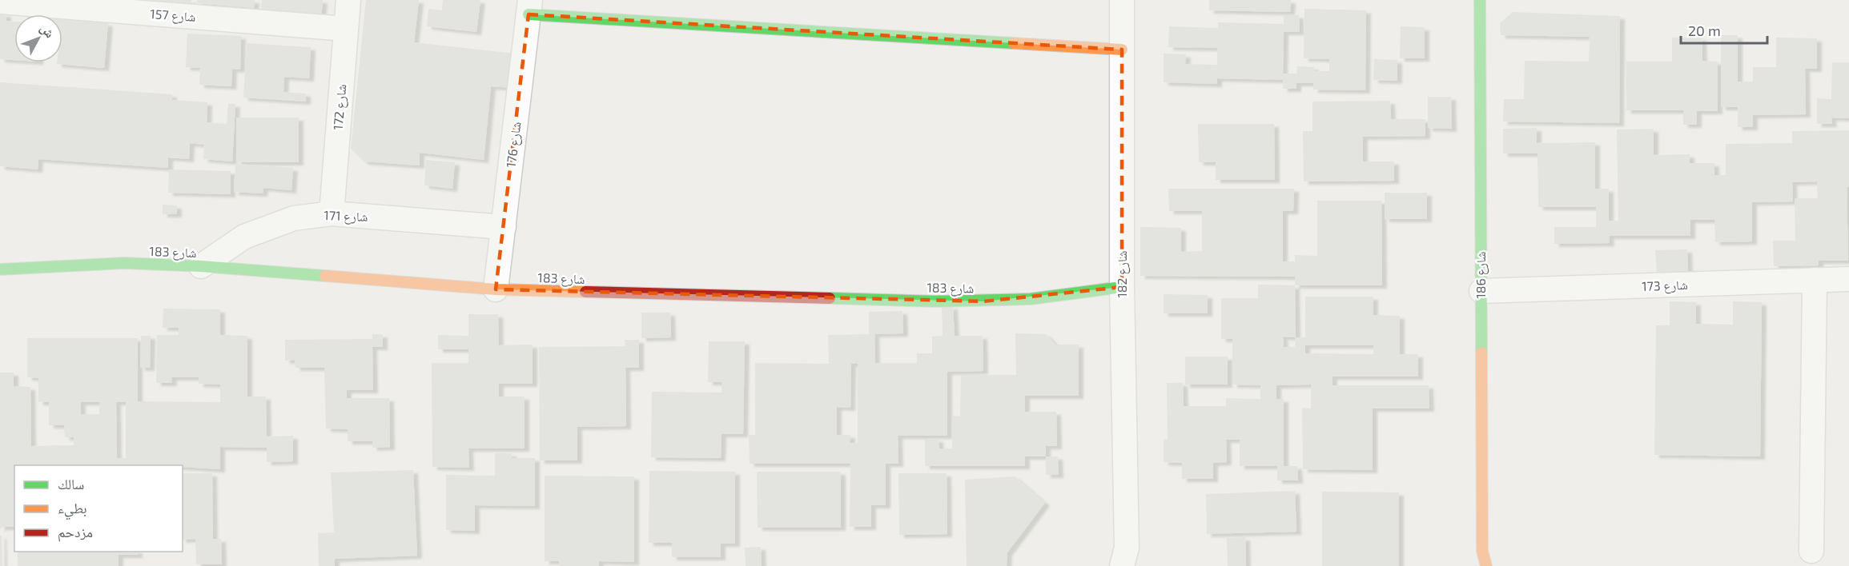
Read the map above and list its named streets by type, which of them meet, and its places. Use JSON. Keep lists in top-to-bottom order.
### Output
{
  "streets": {
    "street": [
      "شارع 157",
      "شارع 172",
      "شارع 176",
      "شارع 171",
      "شارع 183",
      "شارع 182",
      "شارع 186",
      "شارع 173"
    ]
  },
  "crossings": [
    ["شارع 157", "شارع 172"],
    ["شارع 172", "شارع 171"],
    ["شارع 176", "شارع 171"],
    ["شارع 176", "شارع 183"],
    ["شارع 171", "شارع 183"],
    ["شارع 183", "شارع 182"],
    ["شارع 186", "شارع 173"]
  ],
  "legend": ["سالك", "بطيء", "مزدحم"],
  "scale_bar": "20 m",
  "north": "top right"
}
